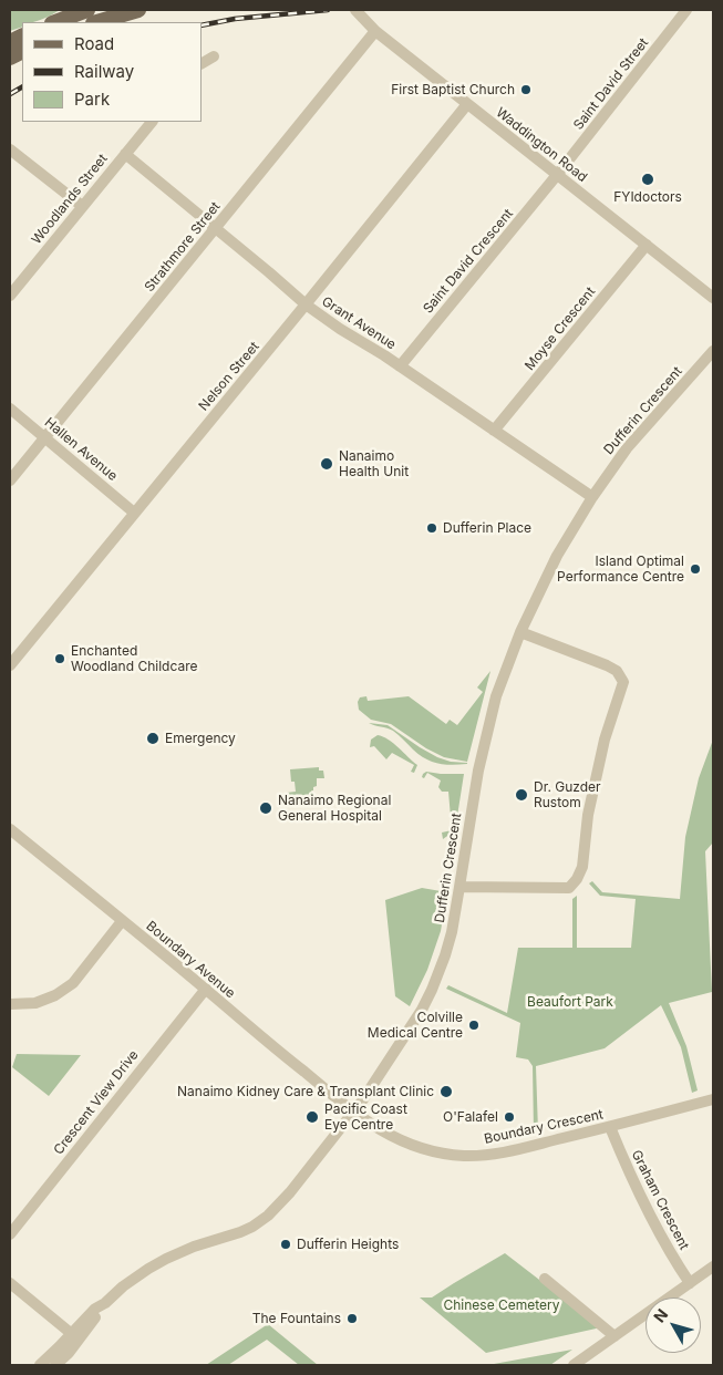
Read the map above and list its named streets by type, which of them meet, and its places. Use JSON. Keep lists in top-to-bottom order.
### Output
{
  "streets": {
    "street": [
      "Saint David Street",
      "Waddington Road",
      "Woodlands Street",
      "Strathmore Street",
      "Saint David Crescent",
      "Grant Avenue",
      "Moyse Crescent",
      "Nelson Street",
      "Dufferin Crescent",
      "Hallen Avenue",
      "Boundary Avenue",
      "Crescent View Drive",
      "Boundary Crescent",
      "Graham Crescent"
    ]
  },
  "crossings": [
    ["Saint David Street", "Waddington Road"],
    ["Saint David Street", "Saint David Crescent"],
    ["Waddington Road", "Strathmore Street"],
    ["Waddington Road", "Saint David Crescent"],
    ["Waddington Road", "Moyse Crescent"],
    ["Waddington Road", "Nelson Street"],
    ["Woodlands Street", "Grant Avenue"],
    ["Strathmore Street", "Grant Avenue"],
    ["Strathmore Street", "Hallen Avenue"],
    ["Saint David Crescent", "Grant Avenue"],
    ["Grant Avenue", "Moyse Crescent"],
    ["Grant Avenue", "Nelson Street"],
    ["Grant Avenue", "Dufferin Crescent"],
    ["Nelson Street", "Hallen Avenue"],
    ["Dufferin Crescent", "Boundary Avenue"],
    ["Dufferin Crescent", "Boundary Crescent"],
    ["Boundary Avenue", "Crescent View Drive"],
    ["Boundary Avenue", "Boundary Crescent"],
    ["Boundary Crescent", "Graham Crescent"]
  ],
  "parks": ["Beaufort Park", "Chinese Cemetery"],
  "places": [
    "First Baptist Church",
    "FYIdoctors",
    "Nanaimo Health Unit",
    "Dufferin Place",
    "Island Optimal Performance Centre",
    "Enchanted Woodland Childcare",
    "Emergency",
    "Dr. Guzder Rustom",
    "Nanaimo Regional General Hospital",
    "Colville Medical Centre",
    "Nanaimo Kidney Care & Transplant Clinic",
    "Pacific Coast Eye Centre",
    "O'Falafel",
    "Dufferin Heights",
    "The Fountains"
  ],
  "legend": ["Road", "Railway", "Park"],
  "north": "top left"
}
